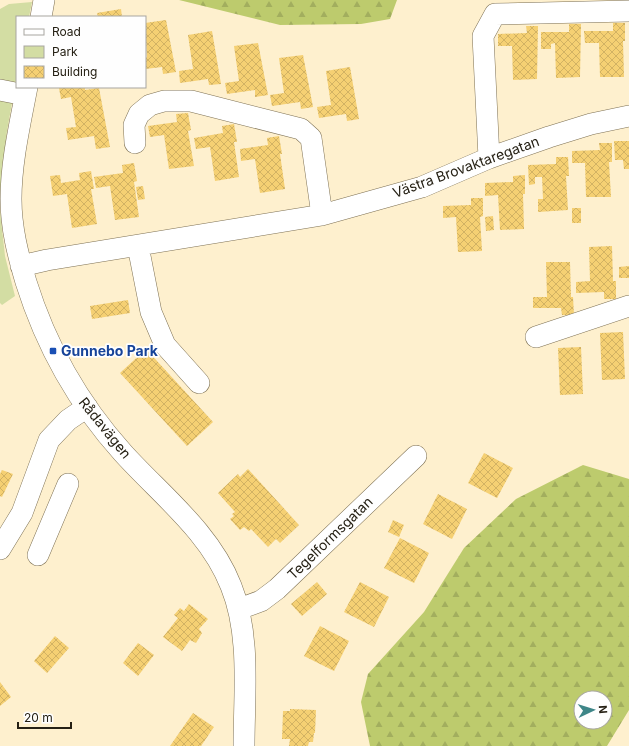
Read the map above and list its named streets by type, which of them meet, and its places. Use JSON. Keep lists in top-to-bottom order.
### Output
{
  "streets": {
    "street": ["Västra Brovaktaregatan", "Rådavägen", "Tegelformsgatan"]
  },
  "crossings": [
    ["Västra Brovaktaregatan", "Rådavägen"],
    ["Rådavägen", "Tegelformsgatan"]
  ],
  "places": {
    "transit": ["Gunnebo Park"]
  },
  "legend": ["Road", "Park", "Building"],
  "scale_bar": "20 m",
  "north": "right"
}
